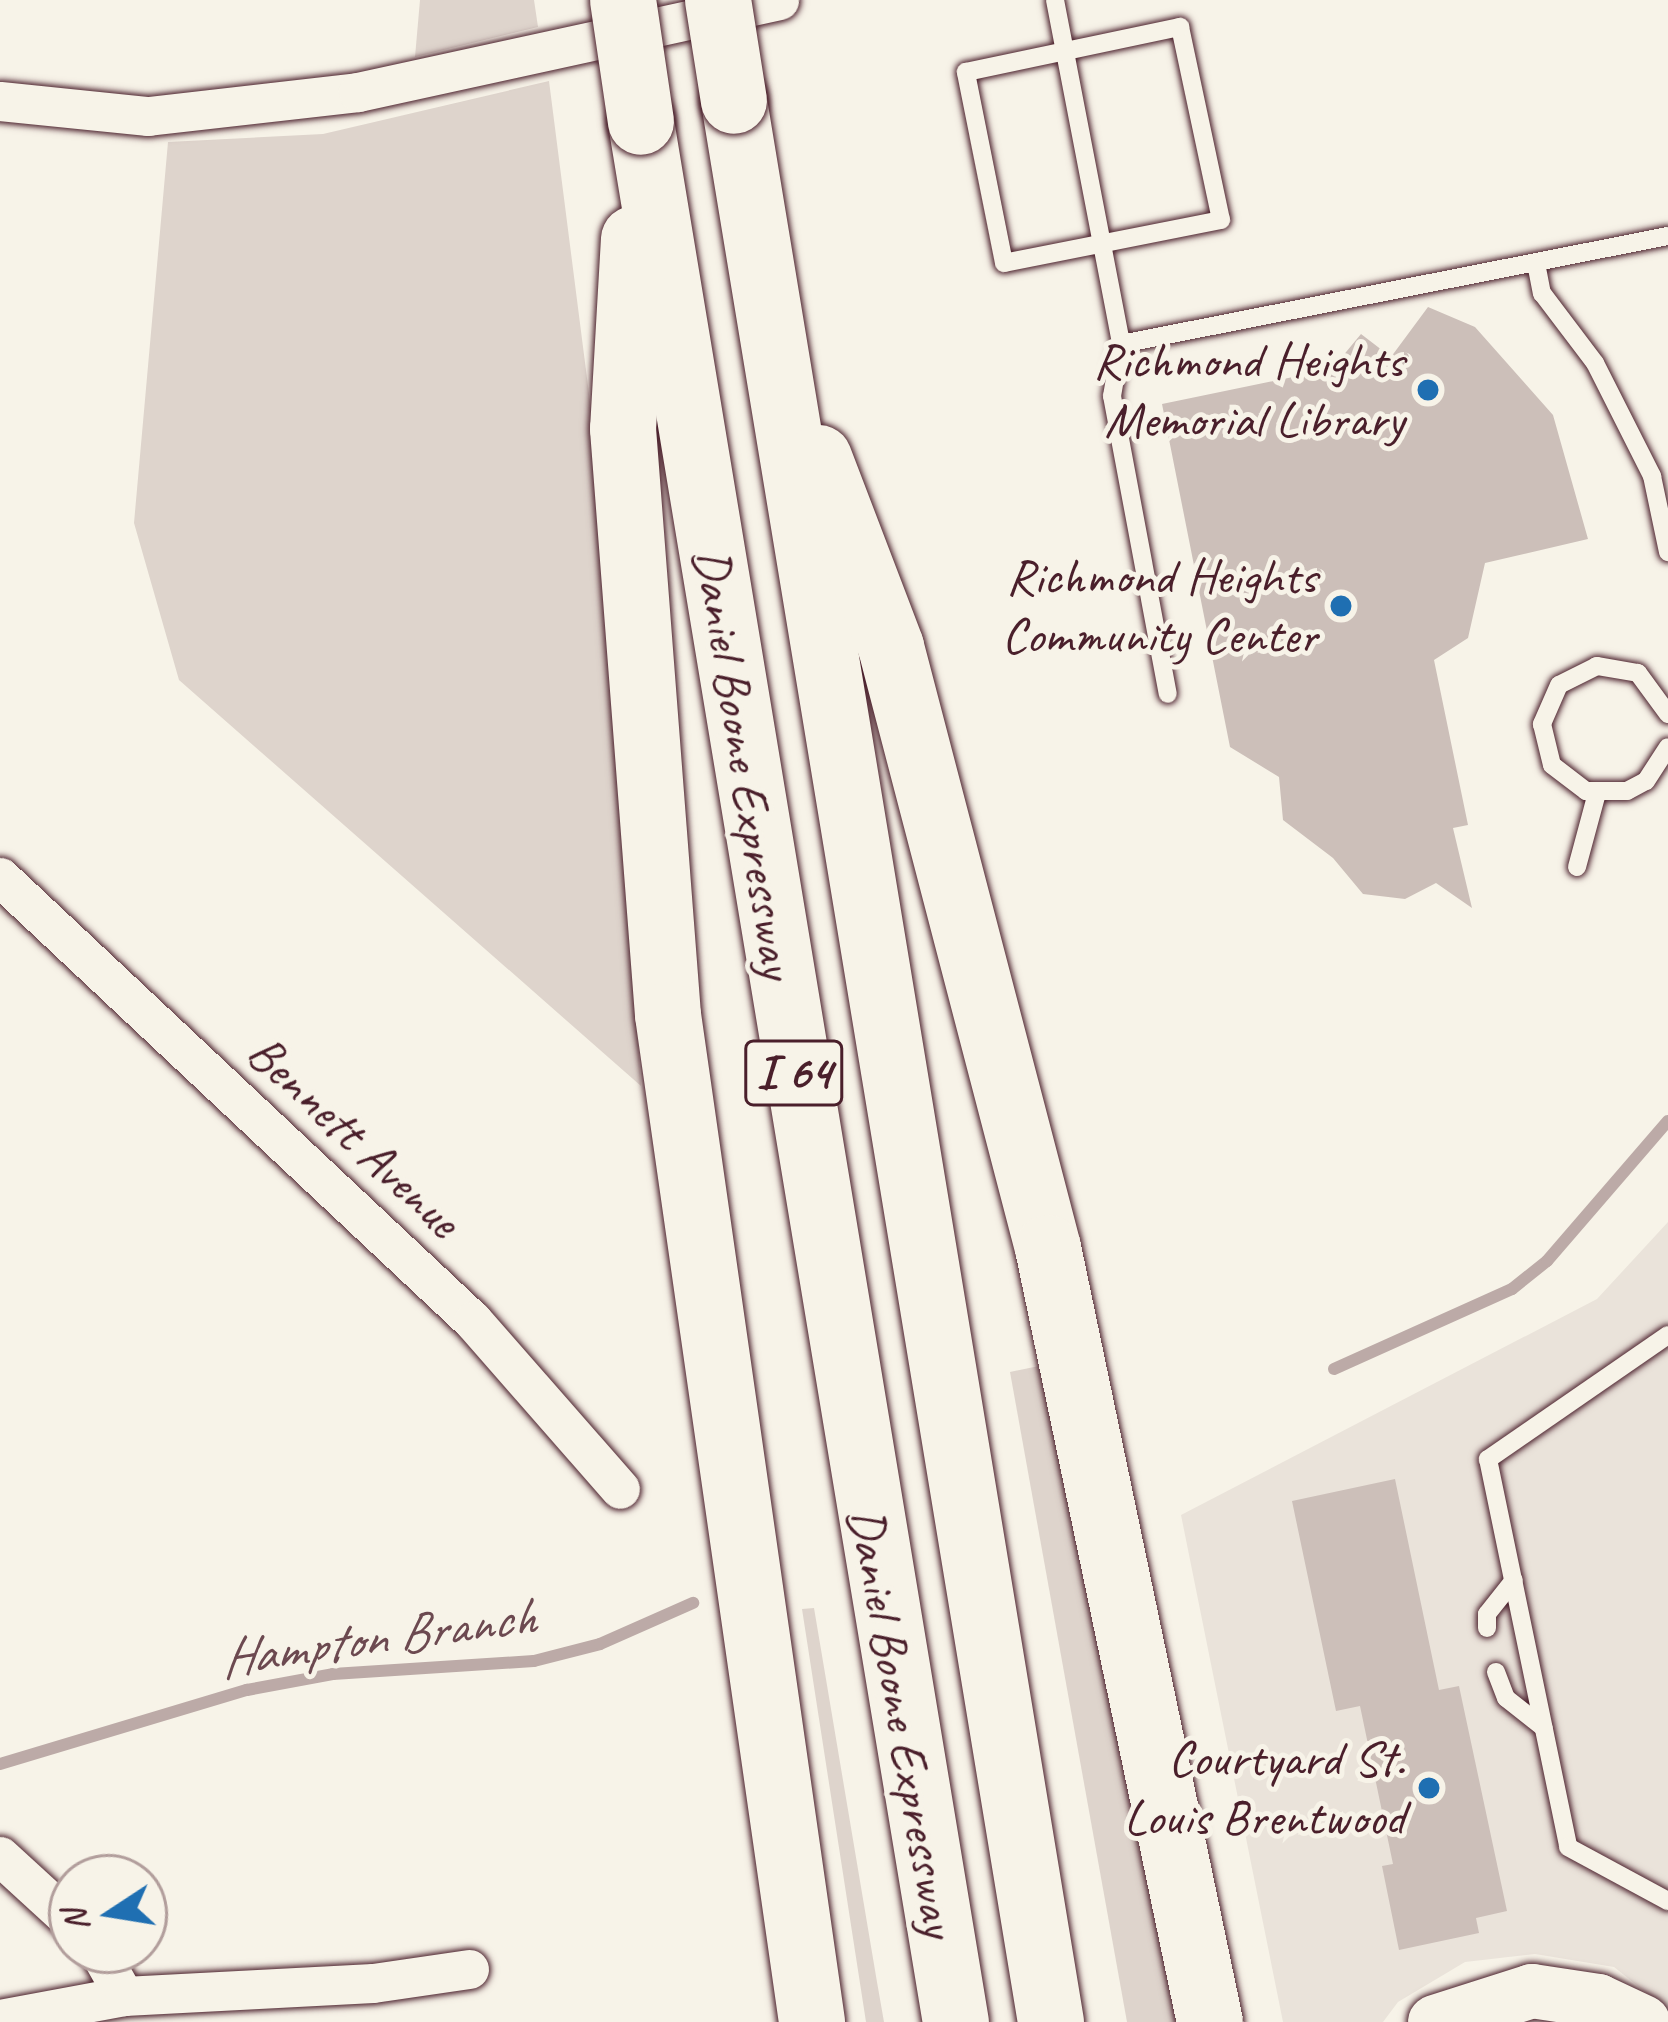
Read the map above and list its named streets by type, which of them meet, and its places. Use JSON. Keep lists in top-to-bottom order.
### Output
{
  "streets": {
    "highway": ["Daniel Boone Expressway", "I 64"],
    "street": ["Bennett Avenue"]
  },
  "water": ["Hampton Branch"],
  "places": ["Richmond Heights Memorial Library", "Richmond Heights Community Center", "Courtyard St. Louis Brentwood"],
  "north": "left"
}
